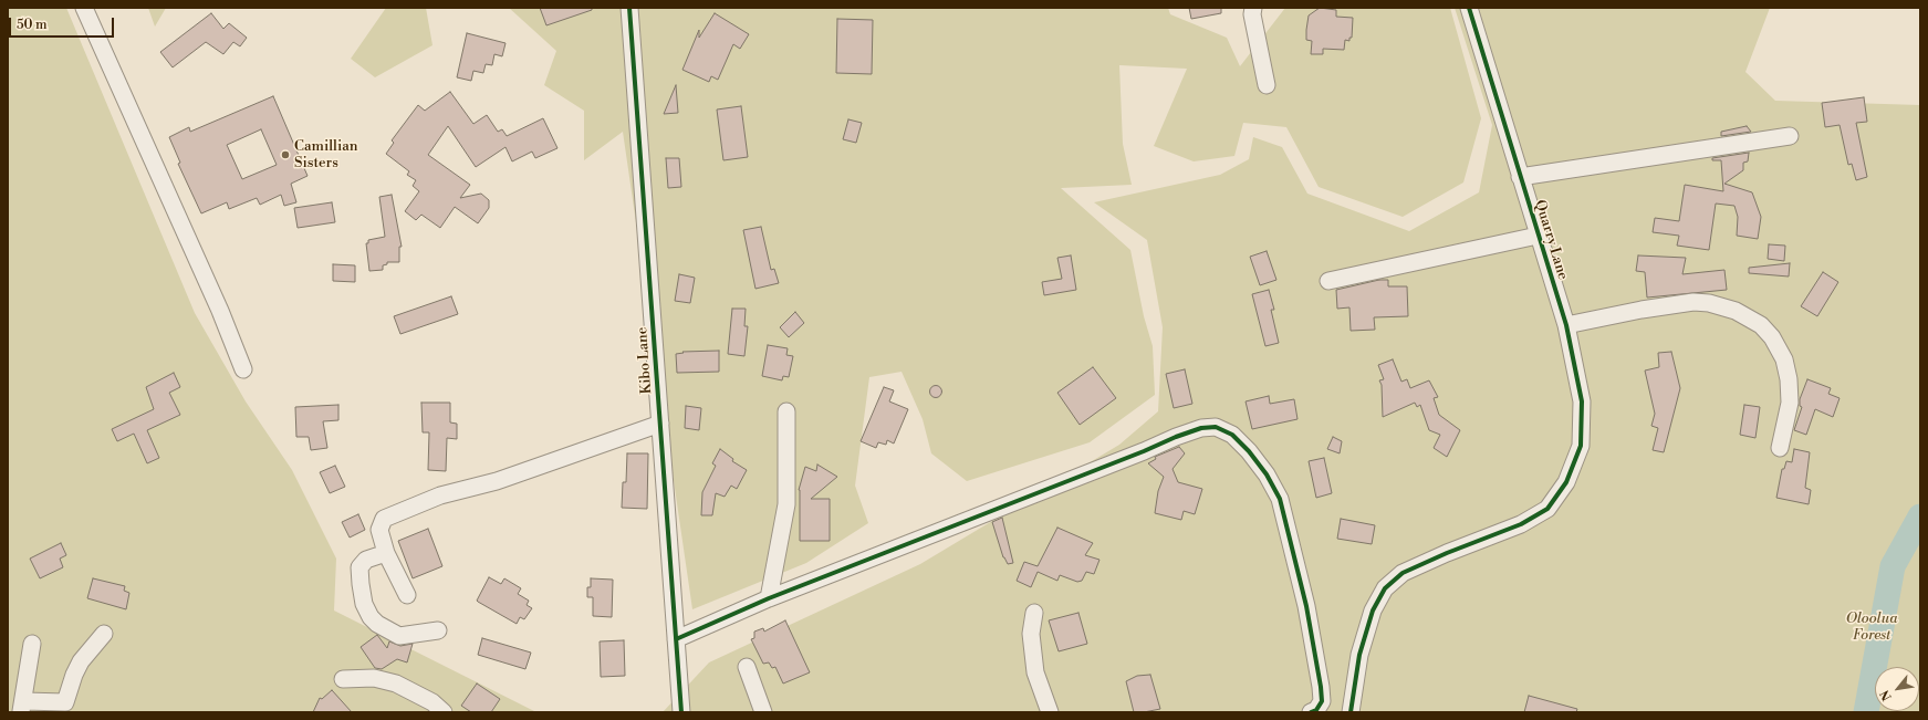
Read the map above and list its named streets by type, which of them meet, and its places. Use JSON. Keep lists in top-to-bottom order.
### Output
{
  "streets": {
    "street": ["Quarry Lane", "Kibo Lane"]
  },
  "parks": ["Oloolua Forest"],
  "places": ["Camillian Sisters"],
  "scale_bar": "50 m",
  "north": "bottom left"
}
